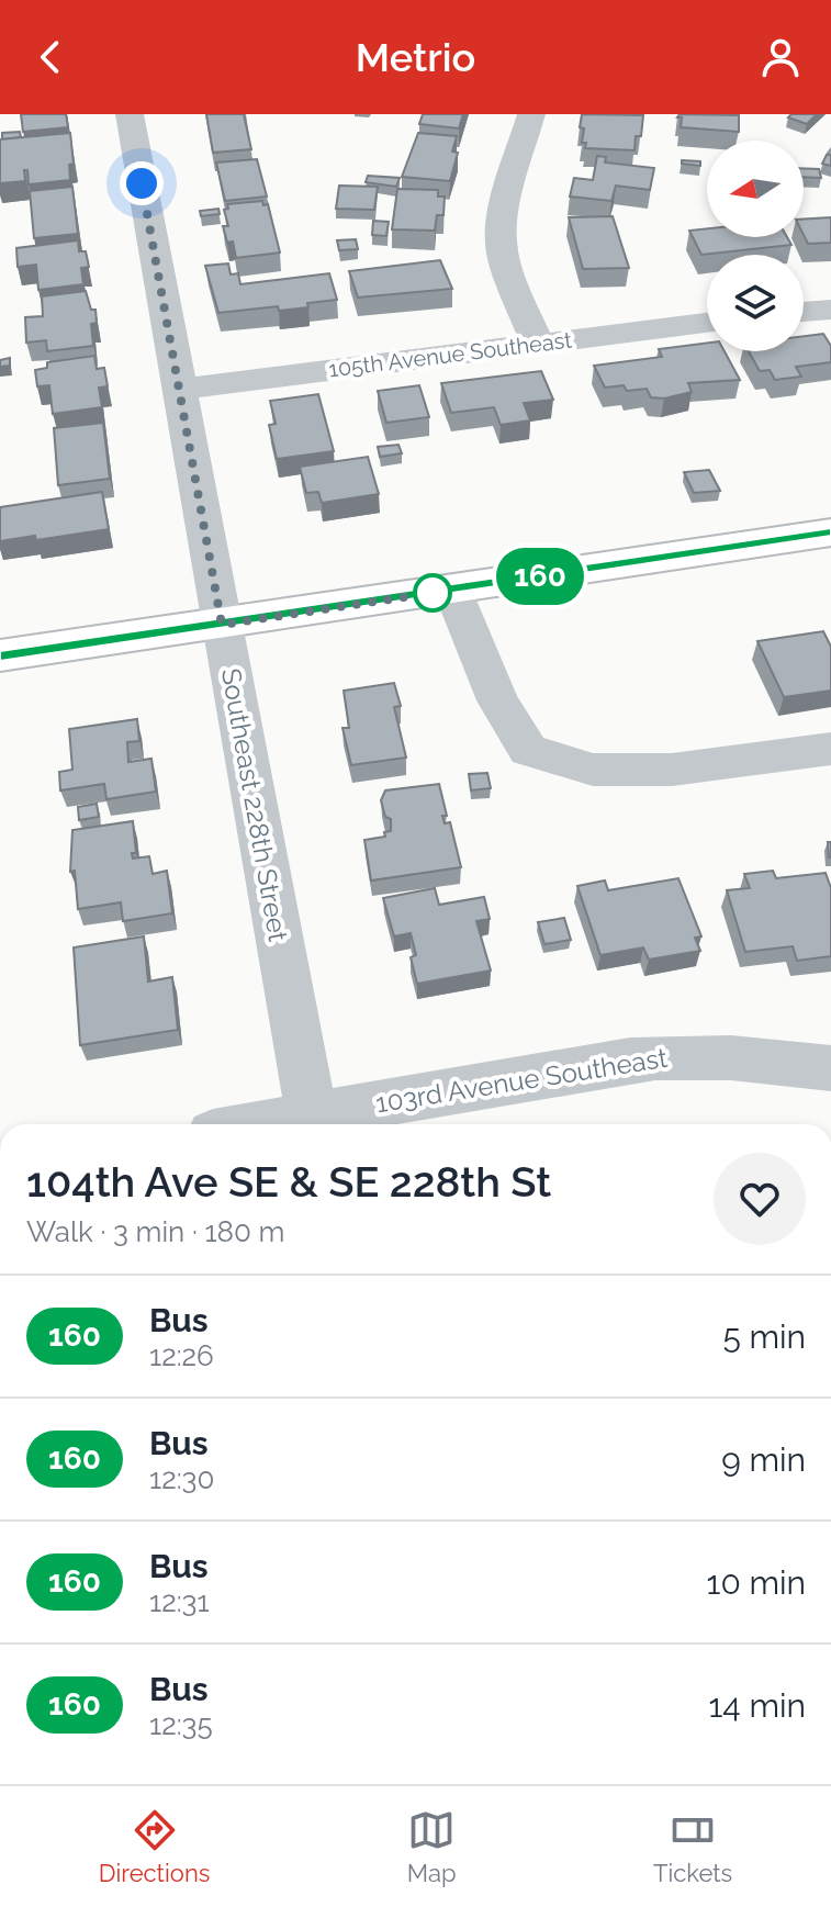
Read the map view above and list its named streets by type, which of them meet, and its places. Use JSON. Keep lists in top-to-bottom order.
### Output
{
  "streets": {
    "street": ["105th Avenue Southeast", "Southeast 228th Street", "103rd Avenue Southeast"]
  },
  "crossings": [
    ["105th Avenue Southeast", "Southeast 228th Street"],
    ["Southeast 228th Street", "103rd Avenue Southeast"]
  ],
  "lines": ["bus line 160"],
  "north": "left",
  "page": {
    "header": "Metrio",
    "on_map": "160",
    "heading": ["104th Ave SE & SE 228th St", "Walk · 3 min · 180 m"],
    "list": [
      {
        "mark": "160",
        "name": "Bus",
        "note": "12:26",
        "value": "5 min"
      },
      {
        "mark": "160",
        "name": "Bus",
        "note": "12:30",
        "value": "9 min"
      },
      {
        "mark": "160",
        "name": "Bus",
        "note": "12:31",
        "value": "10 min"
      },
      {
        "mark": "160",
        "name": "Bus",
        "note": "12:35",
        "value": "14 min"
      }
    ],
    "tabs": ["Directions", "Map", "Tickets"]
  }
}
